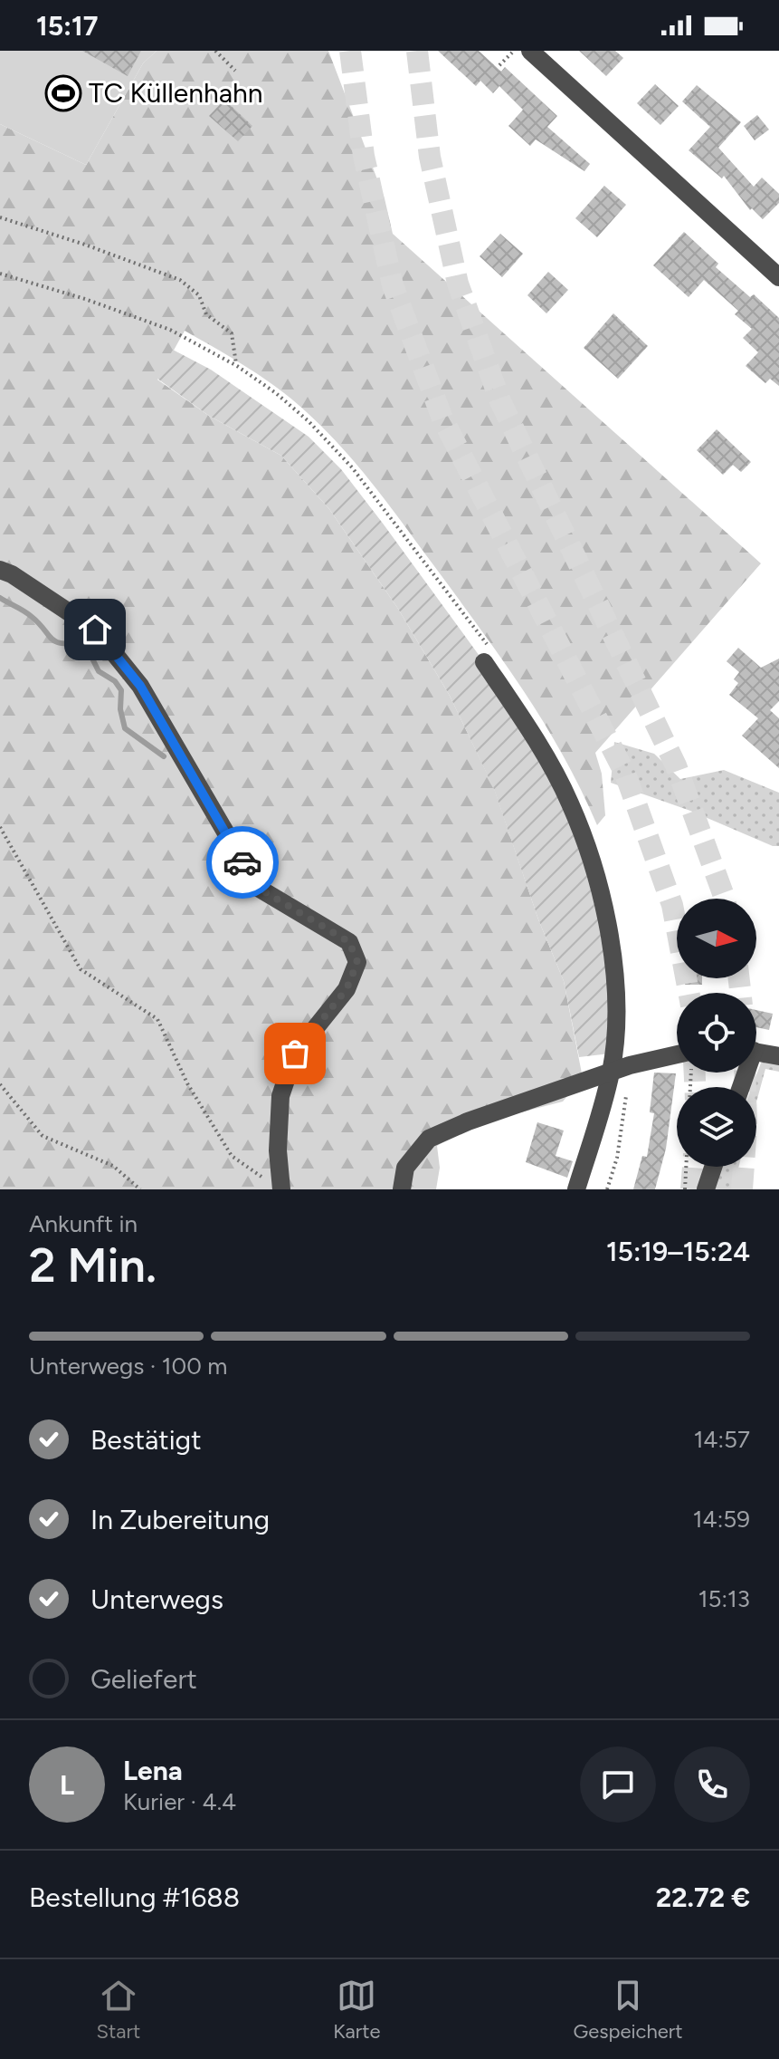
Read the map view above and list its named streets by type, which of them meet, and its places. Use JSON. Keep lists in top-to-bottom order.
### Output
{
  "places": {
    "sports": ["TC Küllenhahn"]
  },
  "north": "right",
  "page": {
    "status": "15:17",
    "heading": ["2 Min.", "Ankunft in", "15:19–15:24"],
    "panel": [
      "Lena",
      "Kurier · 4.4",
      "Bestellung #1688",
      "22.72 €"
    ],
    "bar": "Unterwegs · 100 m",
    "list": [
      ["Bestätigt", "14:57"],
      ["In Zubereitung", "14:59"],
      ["Unterwegs", "15:13"],
      "Geliefert"
    ],
    "round": "L",
    "tabs": ["Start", "Karte", "Gespeichert"]
  }
}
